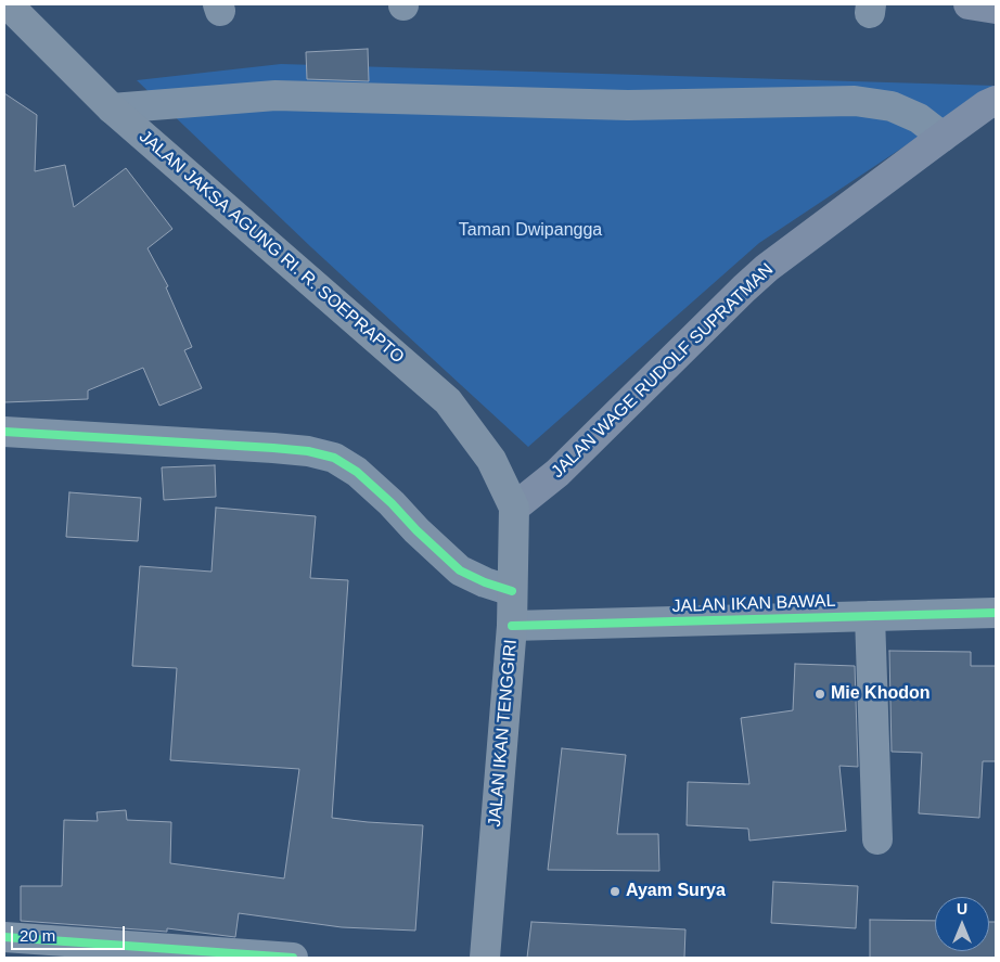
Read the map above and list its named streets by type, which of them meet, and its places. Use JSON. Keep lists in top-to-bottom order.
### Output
{
  "streets": {
    "highway": ["JALAN JAKSA AGUNG RI. R. SOEPRAPTO", "JALAN IKAN TENGGIRI"],
    "main road": ["JALAN WAGE RUDOLF SUPRATMAN"],
    "street": ["JALAN IKAN BAWAL"]
  },
  "crossings": [
    ["JALAN JAKSA AGUNG RI. R. SOEPRAPTO", "JALAN WAGE RUDOLF SUPRATMAN"],
    ["JALAN JAKSA AGUNG RI. R. SOEPRAPTO", "JALAN IKAN TENGGIRI"],
    ["JALAN WAGE RUDOLF SUPRATMAN", "JALAN IKAN TENGGIRI"],
    ["JALAN IKAN BAWAL", "JALAN IKAN TENGGIRI"]
  ],
  "parks": ["Taman Dwipangga"],
  "places": ["Mie Khodon", "Ayam Surya"],
  "scale_bar": "20 m",
  "north": "top"
}
